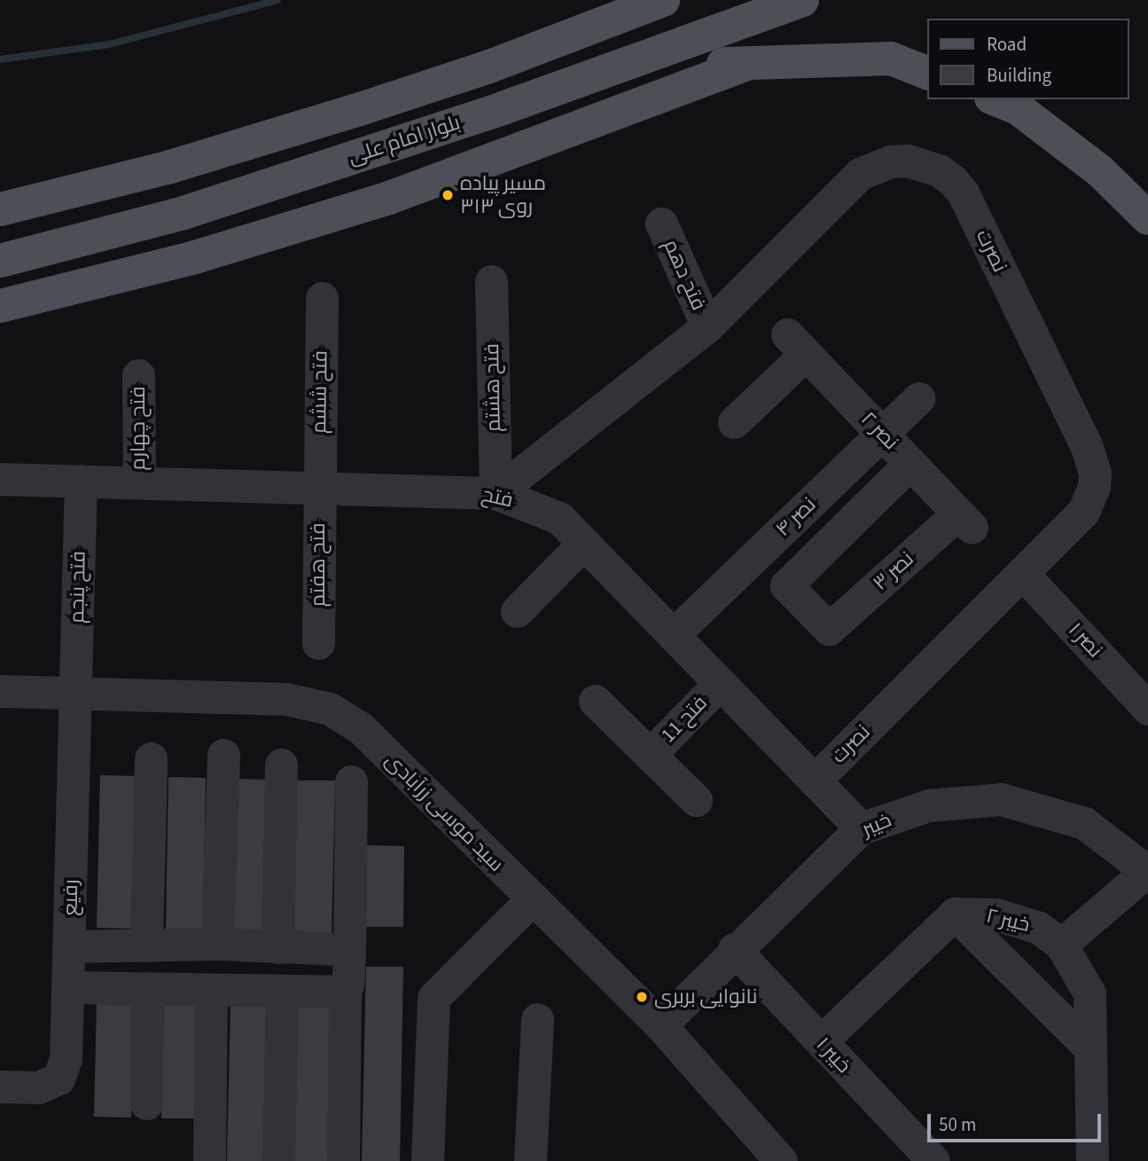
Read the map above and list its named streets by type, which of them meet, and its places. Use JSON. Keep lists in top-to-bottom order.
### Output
{
  "streets": {
    "main road": ["بلوار امام علی"],
    "street": [
      "نصرت",
      "فتح دهم",
      "فتح هشتم",
      "فتح ششم",
      "فتح چهارم",
      "نصر ۲",
      "فتح",
      "نصر ۴",
      "فتح هفتم",
      "نصر ۳",
      "فتح پنجم",
      "۱ نصر",
      "فتح 11",
      "سید موسی زرآبادی",
      "خیبر",
      "رفیع",
      "خیبر ۲",
      "خیبر ۱"
    ]
  },
  "crossings": [
    ["نصرت", "فتح دهم"],
    ["نصرت", "فتح هشتم"],
    ["نصرت", "فتح"],
    ["نصرت", "۱ نصر"],
    ["فتح هشتم", "فتح"],
    ["فتح ششم", "فتح"],
    ["فتح ششم", "فتح هفتم"],
    ["فتح چهارم", "فتح"],
    ["نصر ۲", "نصر ۴"],
    ["نصر ۲", "نصر ۳"],
    ["فتح", "نصر ۴"],
    ["فتح", "فتح هفتم"],
    ["فتح", "فتح پنجم"],
    ["فتح", "فتح 11"],
    ["فتح", "خیبر"],
    ["فتح پنجم", "سید موسی زرآبادی"],
    ["فتح پنجم", "رفیع"],
    ["سید موسی زرآبادی", "خیبر"],
    ["سید موسی زرآبادی", "رفیع"],
    ["خیبر", "خیبر ۱"]
  ],
  "places": ["مسیر پیاده روی ۳۱۳", "نانوایی بربری"],
  "legend": ["Road", "Building"],
  "scale_bar": "50 m"
}
